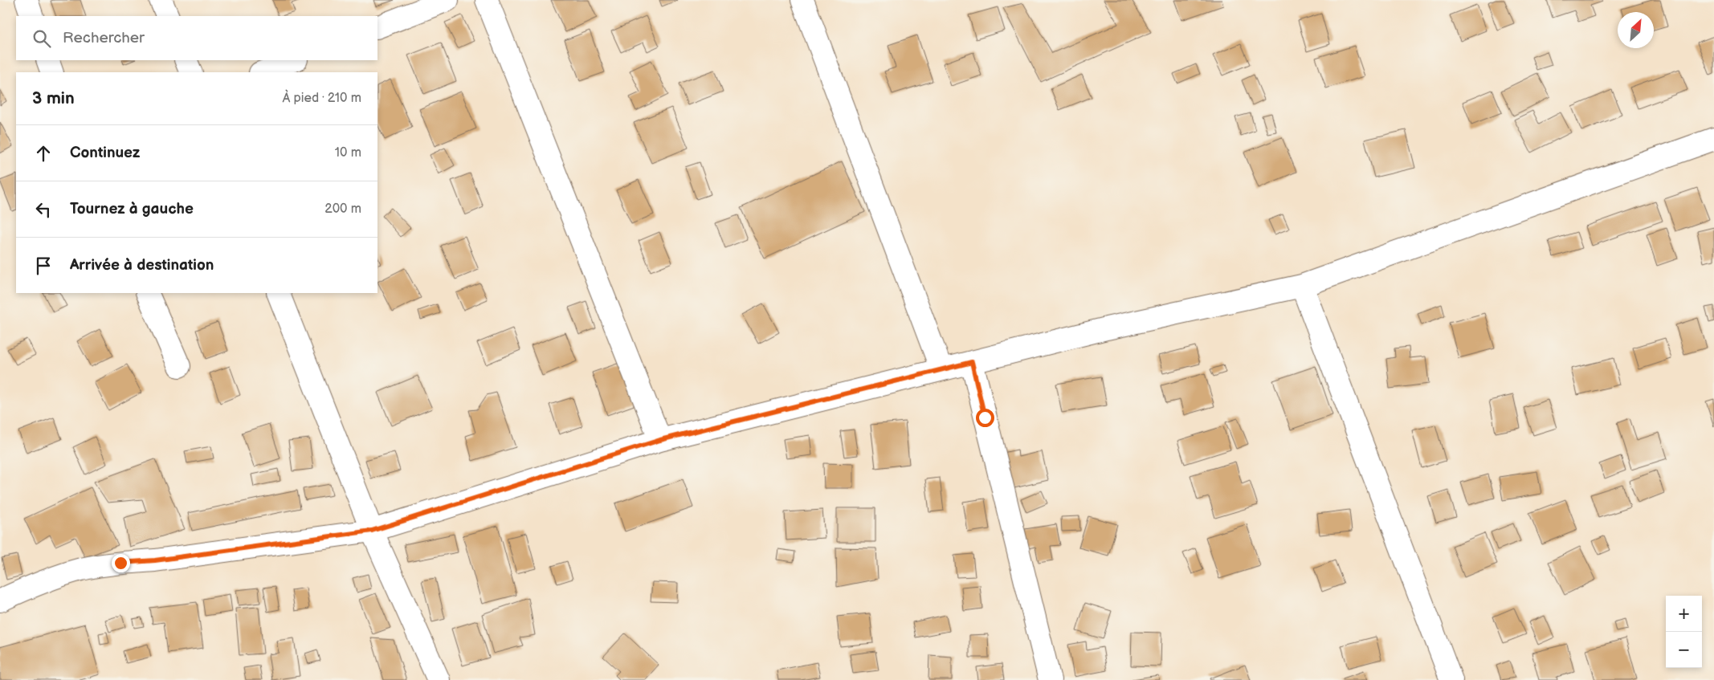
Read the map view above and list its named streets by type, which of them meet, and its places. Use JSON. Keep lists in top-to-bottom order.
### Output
{
  "north": "top right",
  "page": {
    "search": "Rechercher",
    "heading": ["3 min", "À pied · 210 m"],
    "list": [
      ["Continuez", "10 m"],
      ["Tournez à gauche", "200 m"],
      "Arrivée à destination"
    ],
    "map_buttons": ["+", "−"]
  }
}
